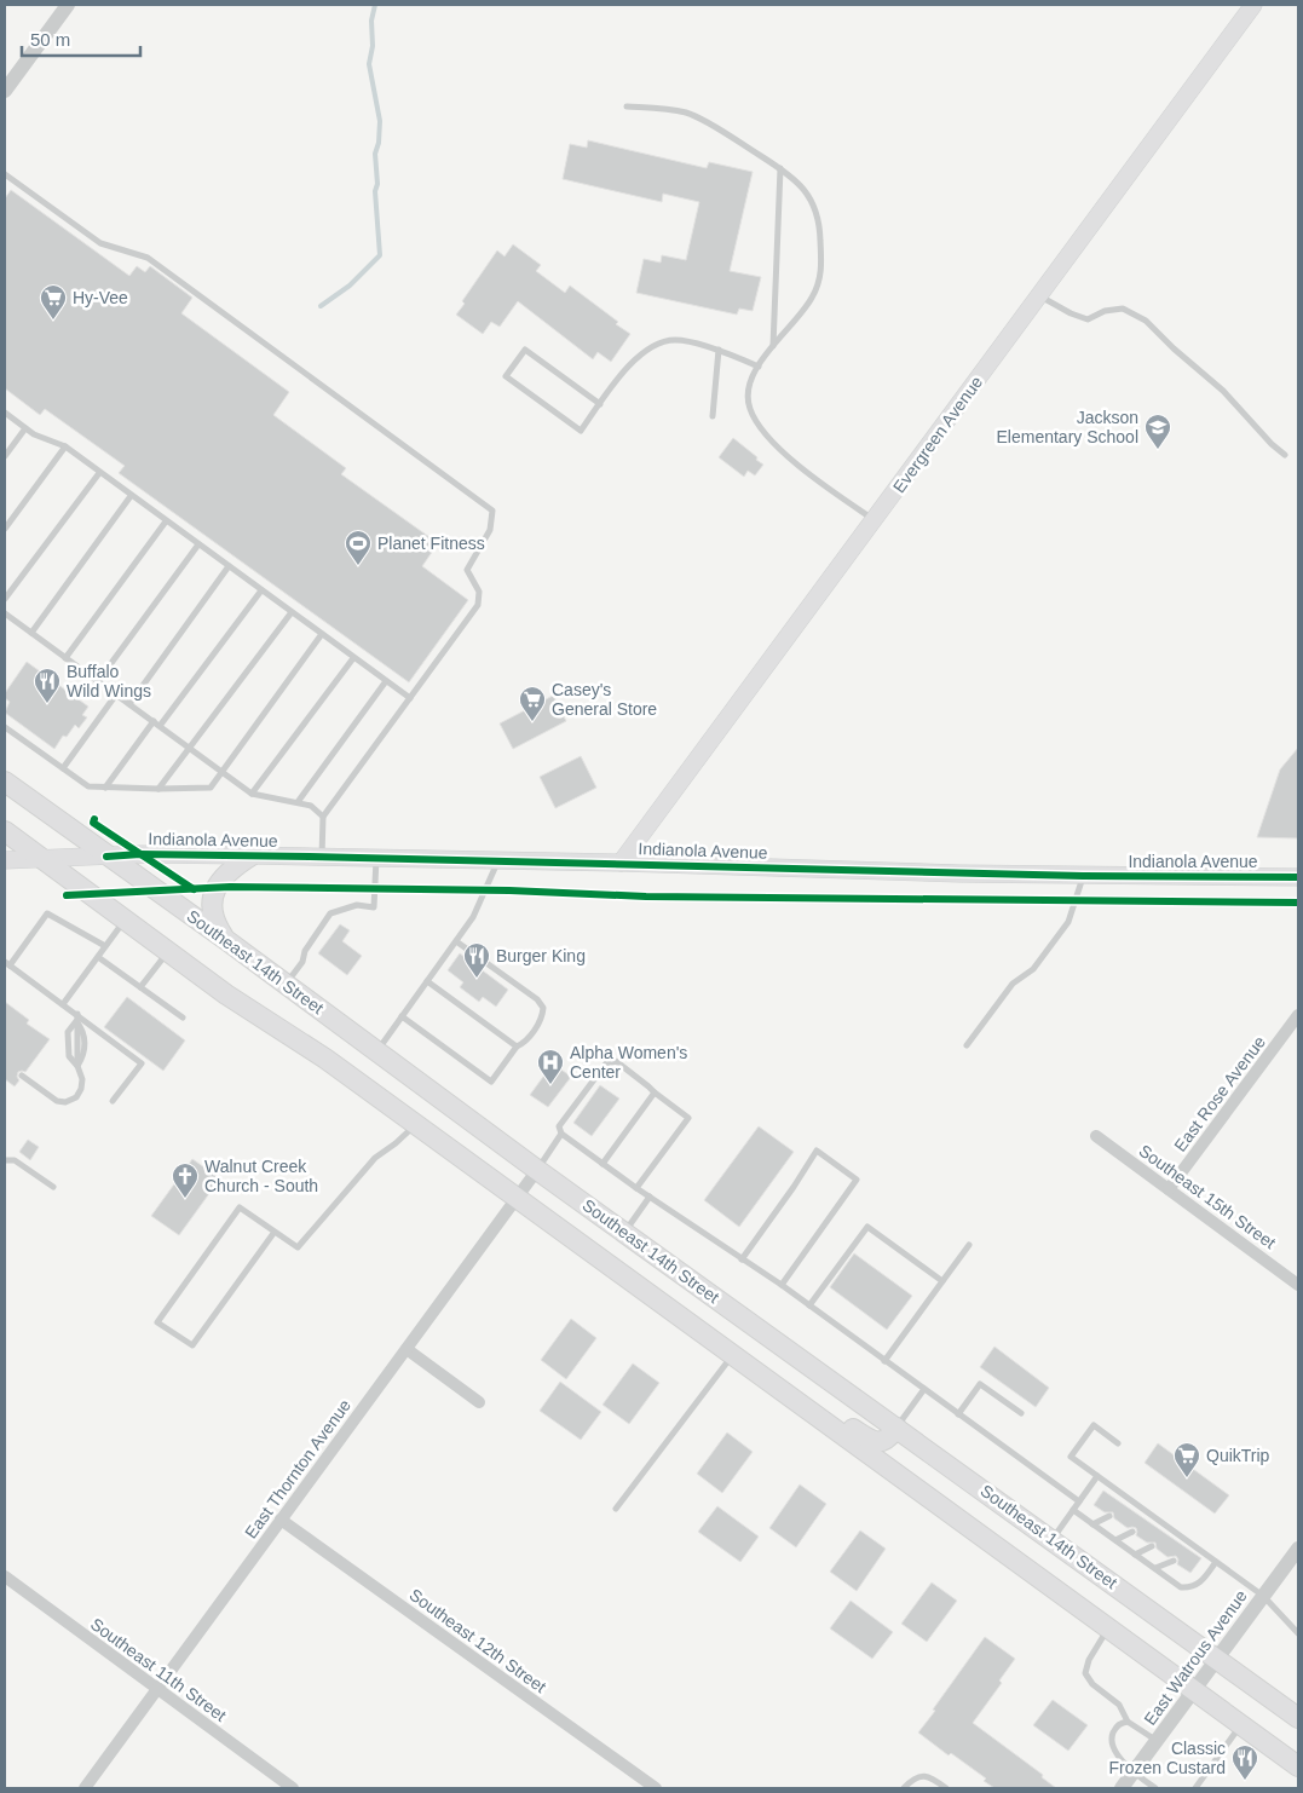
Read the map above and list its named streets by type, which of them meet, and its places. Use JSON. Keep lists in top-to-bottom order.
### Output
{
  "streets": {
    "main road": ["Evergreen Avenue", "Indianola Avenue", "Southeast 14th Street"],
    "street": [
      "East Rose Avenue",
      "Southeast 15th Street",
      "East Thornton Avenue",
      "Southeast 12th Street",
      "East Watrous Avenue",
      "Southeast 11th Street"
    ]
  },
  "crossings": [
    ["Evergreen Avenue", "Indianola Avenue"],
    ["Indianola Avenue", "Southeast 14th Street"],
    ["Southeast 14th Street", "East Thornton Avenue"],
    ["Southeast 14th Street", "East Watrous Avenue"],
    ["East Rose Avenue", "Southeast 15th Street"],
    ["East Thornton Avenue", "Southeast 12th Street"],
    ["East Thornton Avenue", "Southeast 11th Street"]
  ],
  "places": {
    "supermarket": ["Hy-Vee", "Casey's General Store", "QuikTrip"],
    "school or university": ["Jackson Elementary School"],
    "sports": ["Planet Fitness"],
    "restaurant": ["Buffalo Wild Wings", "Burger King", "Classic Frozen Custard"],
    "hospital": ["Alpha Women's Center"],
    "church": ["Walnut Creek Church - South"]
  },
  "scale_bar": "50 m"
}
